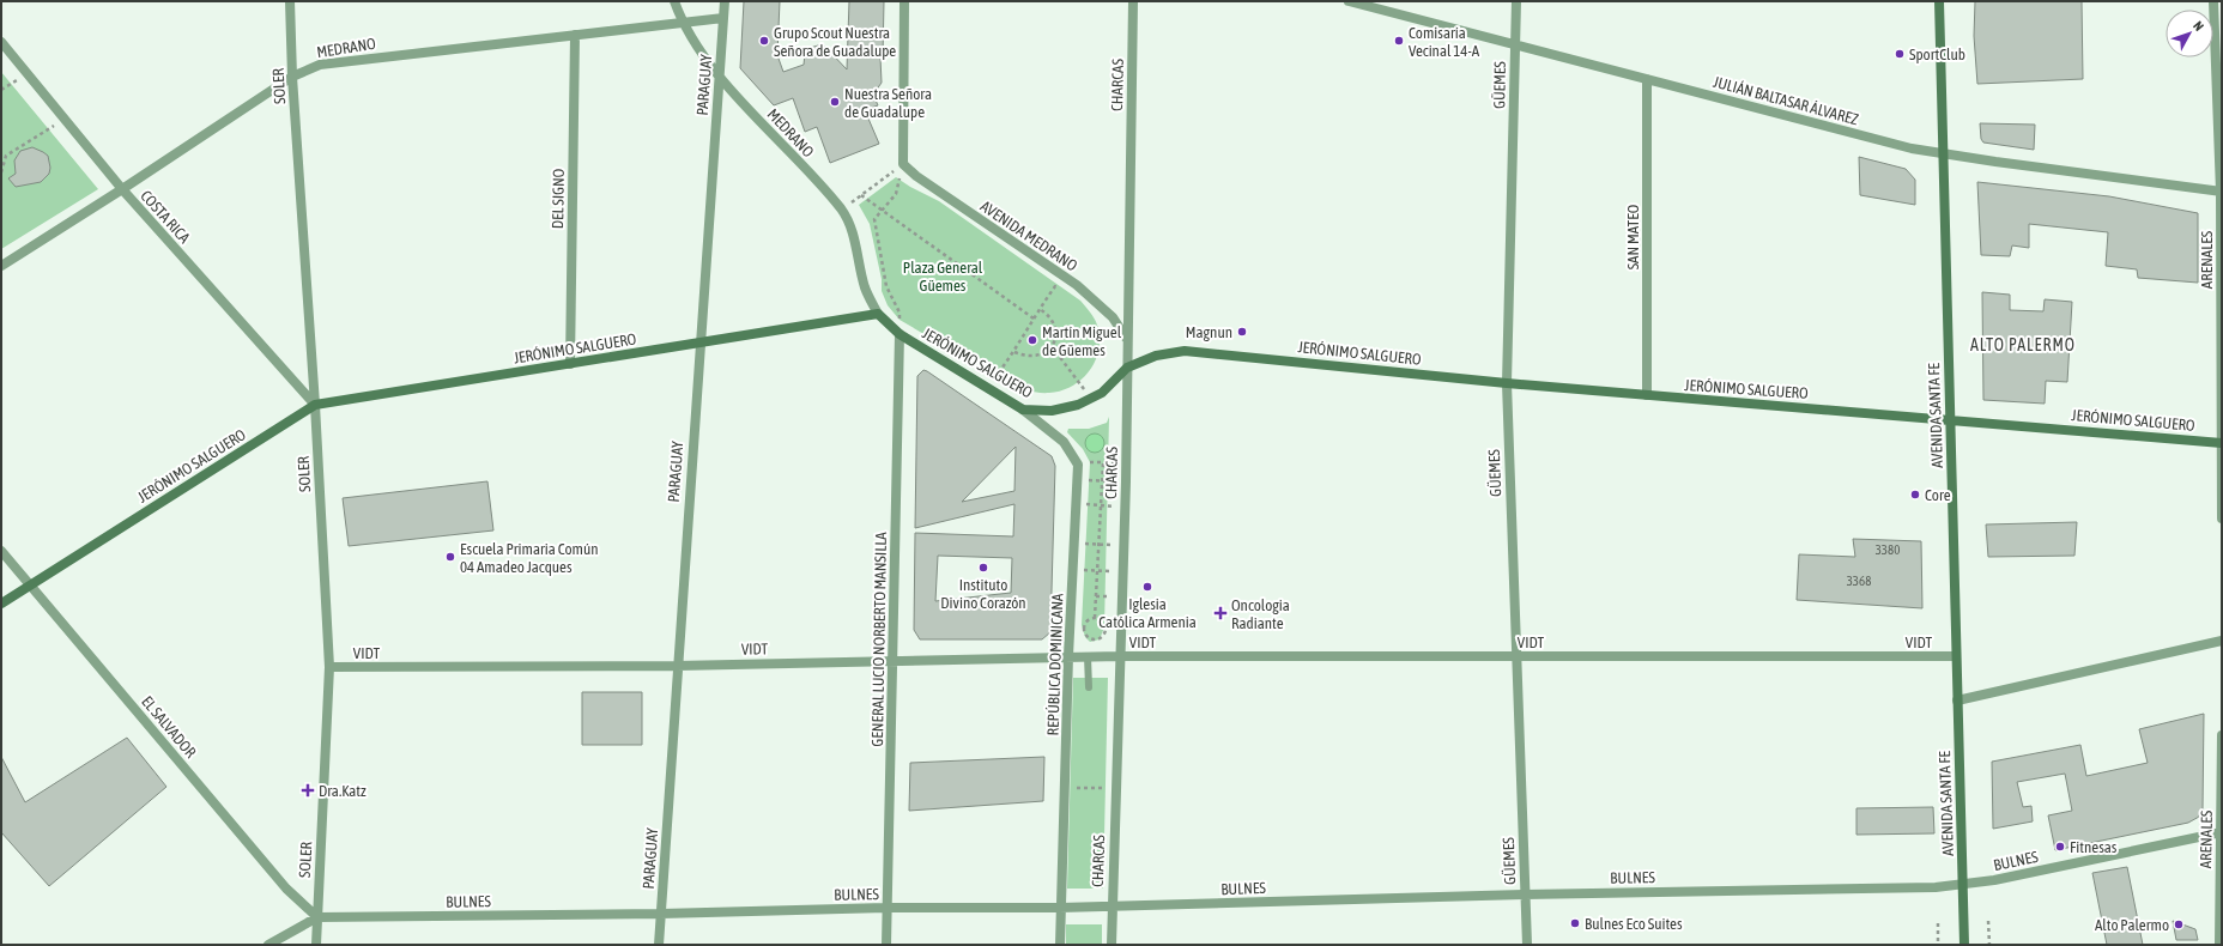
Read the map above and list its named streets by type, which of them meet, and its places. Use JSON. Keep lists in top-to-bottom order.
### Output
{
  "streets": {
    "street": [
      "MEDRANO",
      "PARAGUAY",
      "CHARCAS",
      "GÜEMES",
      "SOLER",
      "JULIÁN BALTASAR ÁLVAREZ",
      "DEL SIGNO",
      "COSTA RICA",
      "AVENIDA MEDRANO",
      "SAN MATEO",
      "ARENALES",
      "JERÓNIMO SALGUERO",
      "AVENIDA SANTA FE",
      "GENERAL LUCIO NORBERTO MANSILLA",
      "VIDT",
      "REPÚBLICA DOMINICANA",
      "EL SALVADOR",
      "BULNES"
    ]
  },
  "crossings": [
    ["MEDRANO", "PARAGUAY"],
    ["MEDRANO", "SOLER"],
    ["MEDRANO", "DEL SIGNO"],
    ["MEDRANO", "COSTA RICA"],
    ["PARAGUAY", "JERÓNIMO SALGUERO"],
    ["PARAGUAY", "VIDT"],
    ["PARAGUAY", "BULNES"],
    ["CHARCAS", "AVENIDA MEDRANO"],
    ["CHARCAS", "JERÓNIMO SALGUERO"],
    ["CHARCAS", "VIDT"],
    ["CHARCAS", "BULNES"],
    ["GÜEMES", "JULIÁN BALTASAR ÁLVAREZ"],
    ["GÜEMES", "JERÓNIMO SALGUERO"],
    ["GÜEMES", "VIDT"],
    ["GÜEMES", "BULNES"],
    ["SOLER", "COSTA RICA"],
    ["SOLER", "JERÓNIMO SALGUERO"],
    ["SOLER", "VIDT"],
    ["SOLER", "EL SALVADOR"],
    ["SOLER", "BULNES"],
    ["JULIÁN BALTASAR ÁLVAREZ", "SAN MATEO"],
    ["JULIÁN BALTASAR ÁLVAREZ", "ARENALES"],
    ["JULIÁN BALTASAR ÁLVAREZ", "AVENIDA SANTA FE"],
    ["DEL SIGNO", "JERÓNIMO SALGUERO"],
    ["COSTA RICA", "JERÓNIMO SALGUERO"],
    ["SAN MATEO", "JERÓNIMO SALGUERO"],
    ["ARENALES", "JERÓNIMO SALGUERO"],
    ["ARENALES", "BULNES"],
    ["JERÓNIMO SALGUERO", "AVENIDA SANTA FE"],
    ["JERÓNIMO SALGUERO", "GENERAL LUCIO NORBERTO MANSILLA"],
    ["JERÓNIMO SALGUERO", "EL SALVADOR"],
    ["AVENIDA SANTA FE", "VIDT"],
    ["AVENIDA SANTA FE", "BULNES"],
    ["GENERAL LUCIO NORBERTO MANSILLA", "VIDT"],
    ["GENERAL LUCIO NORBERTO MANSILLA", "BULNES"],
    ["VIDT", "REPÚBLICA DOMINICANA"],
    ["REPÚBLICA DOMINICANA", "BULNES"],
    ["EL SALVADOR", "BULNES"]
  ],
  "districts": ["ALTO PALERMO"],
  "parks": ["Plaza General Güemes"],
  "places": {
    "other": [
      "Grupo Scout Nuestra Señora de Guadalupe",
      "Comisaría Vecinal 14-A",
      "SportClub",
      "Nuestra Señora de Guadalupe",
      "Magnun",
      "Martín Miguel de Güemes",
      "Core",
      "Escuela Primaria Común 04 Amadeo Jacques",
      "Instituto Divino Corazón",
      "Iglesia Católica Armenia",
      "Fitnesas",
      "Bulnes Eco Suites",
      "Alto Palermo"
    ],
    "health": ["Oncologia Radiante", "Dra.Katz"]
  },
  "house_numbers": ["3380", "3368"],
  "north": "top right"
}
